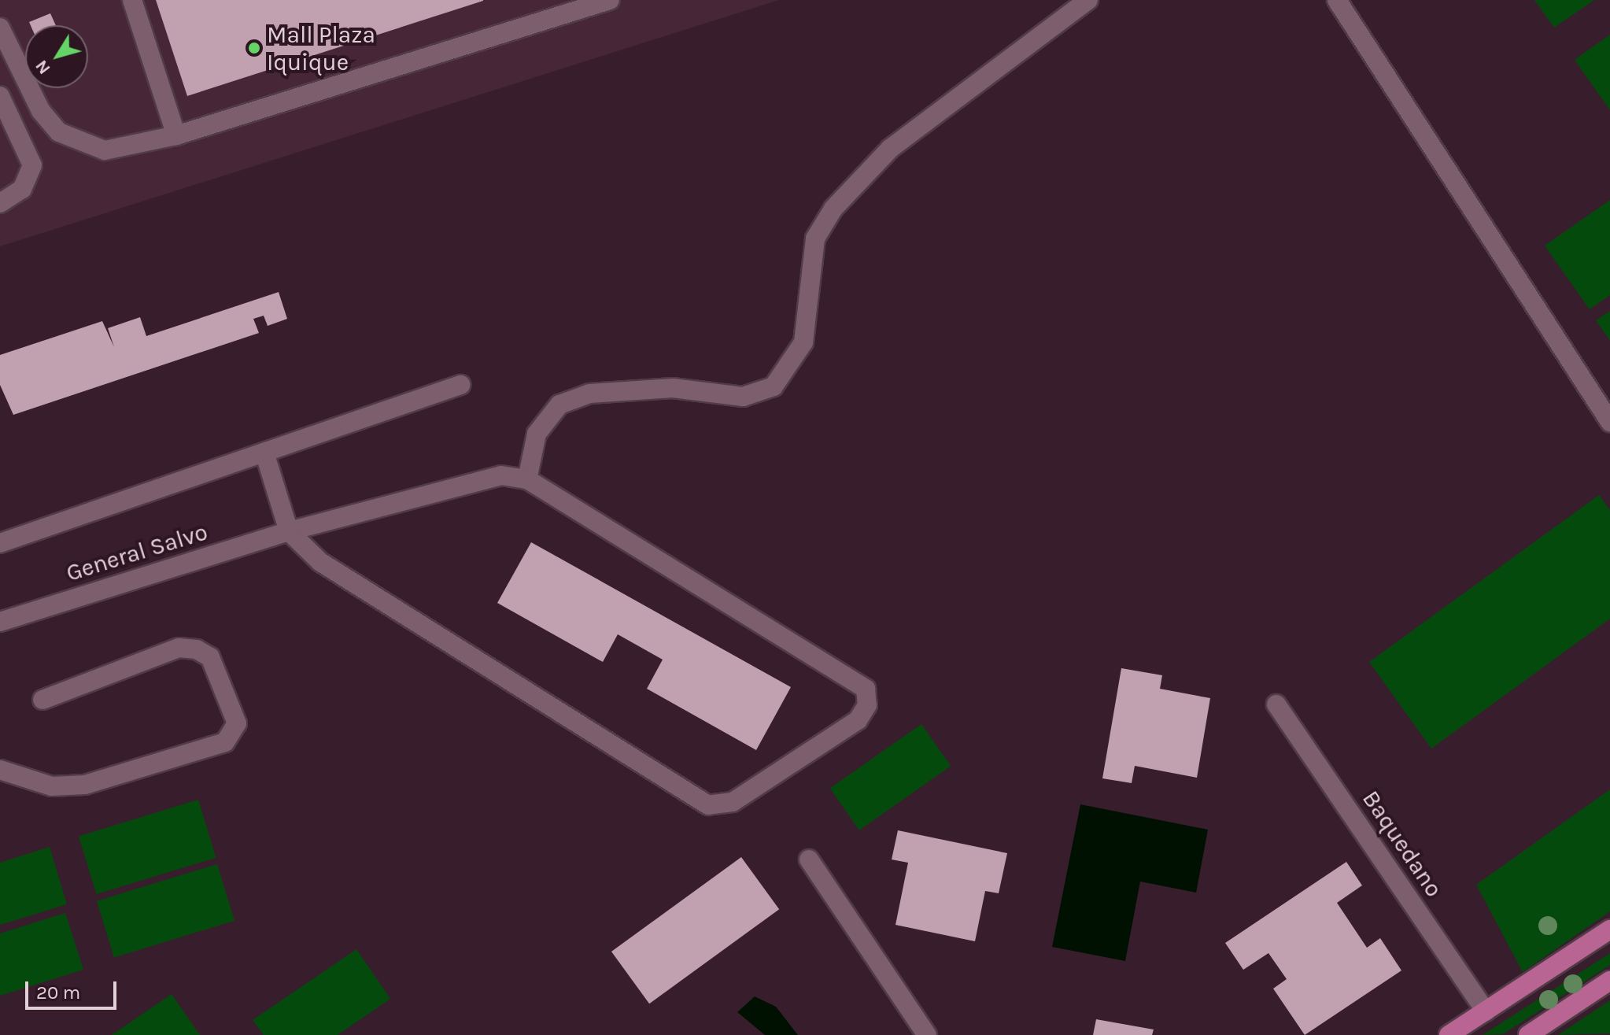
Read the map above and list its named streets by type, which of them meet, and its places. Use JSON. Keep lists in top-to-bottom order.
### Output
{
  "streets": {
    "street": ["General Salvo", "Baquedano"]
  },
  "places": ["Mall Plaza Iquique"],
  "scale_bar": "20 m",
  "north": "bottom left"
}
